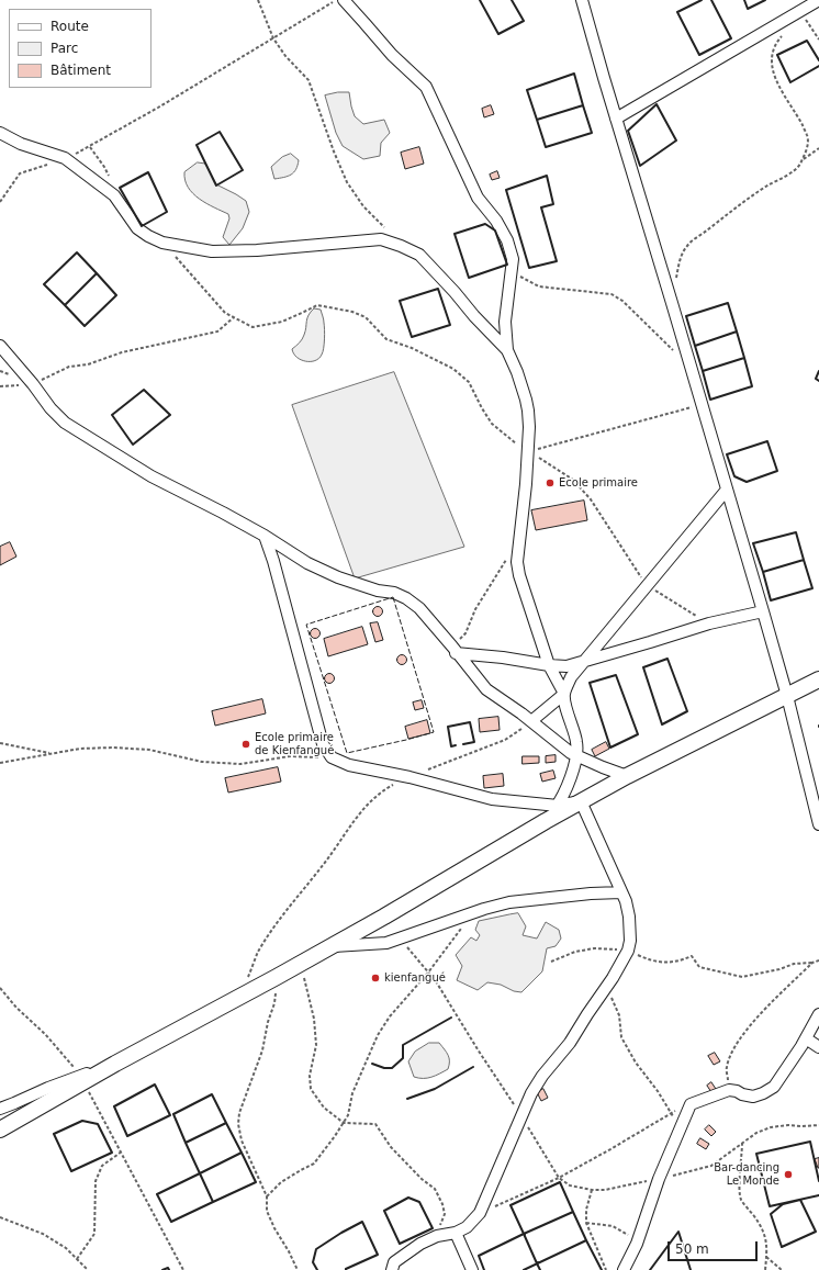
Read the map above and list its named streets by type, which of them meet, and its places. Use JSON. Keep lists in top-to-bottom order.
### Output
{
  "places": [
    "Ecole primaire",
    "Ecole primaire de Kienfangué",
    "kienfangué",
    "Bar-dancing Le Monde"
  ],
  "legend": ["Route", "Parc", "Bâtiment"],
  "scale_bar": "50 m"
}
